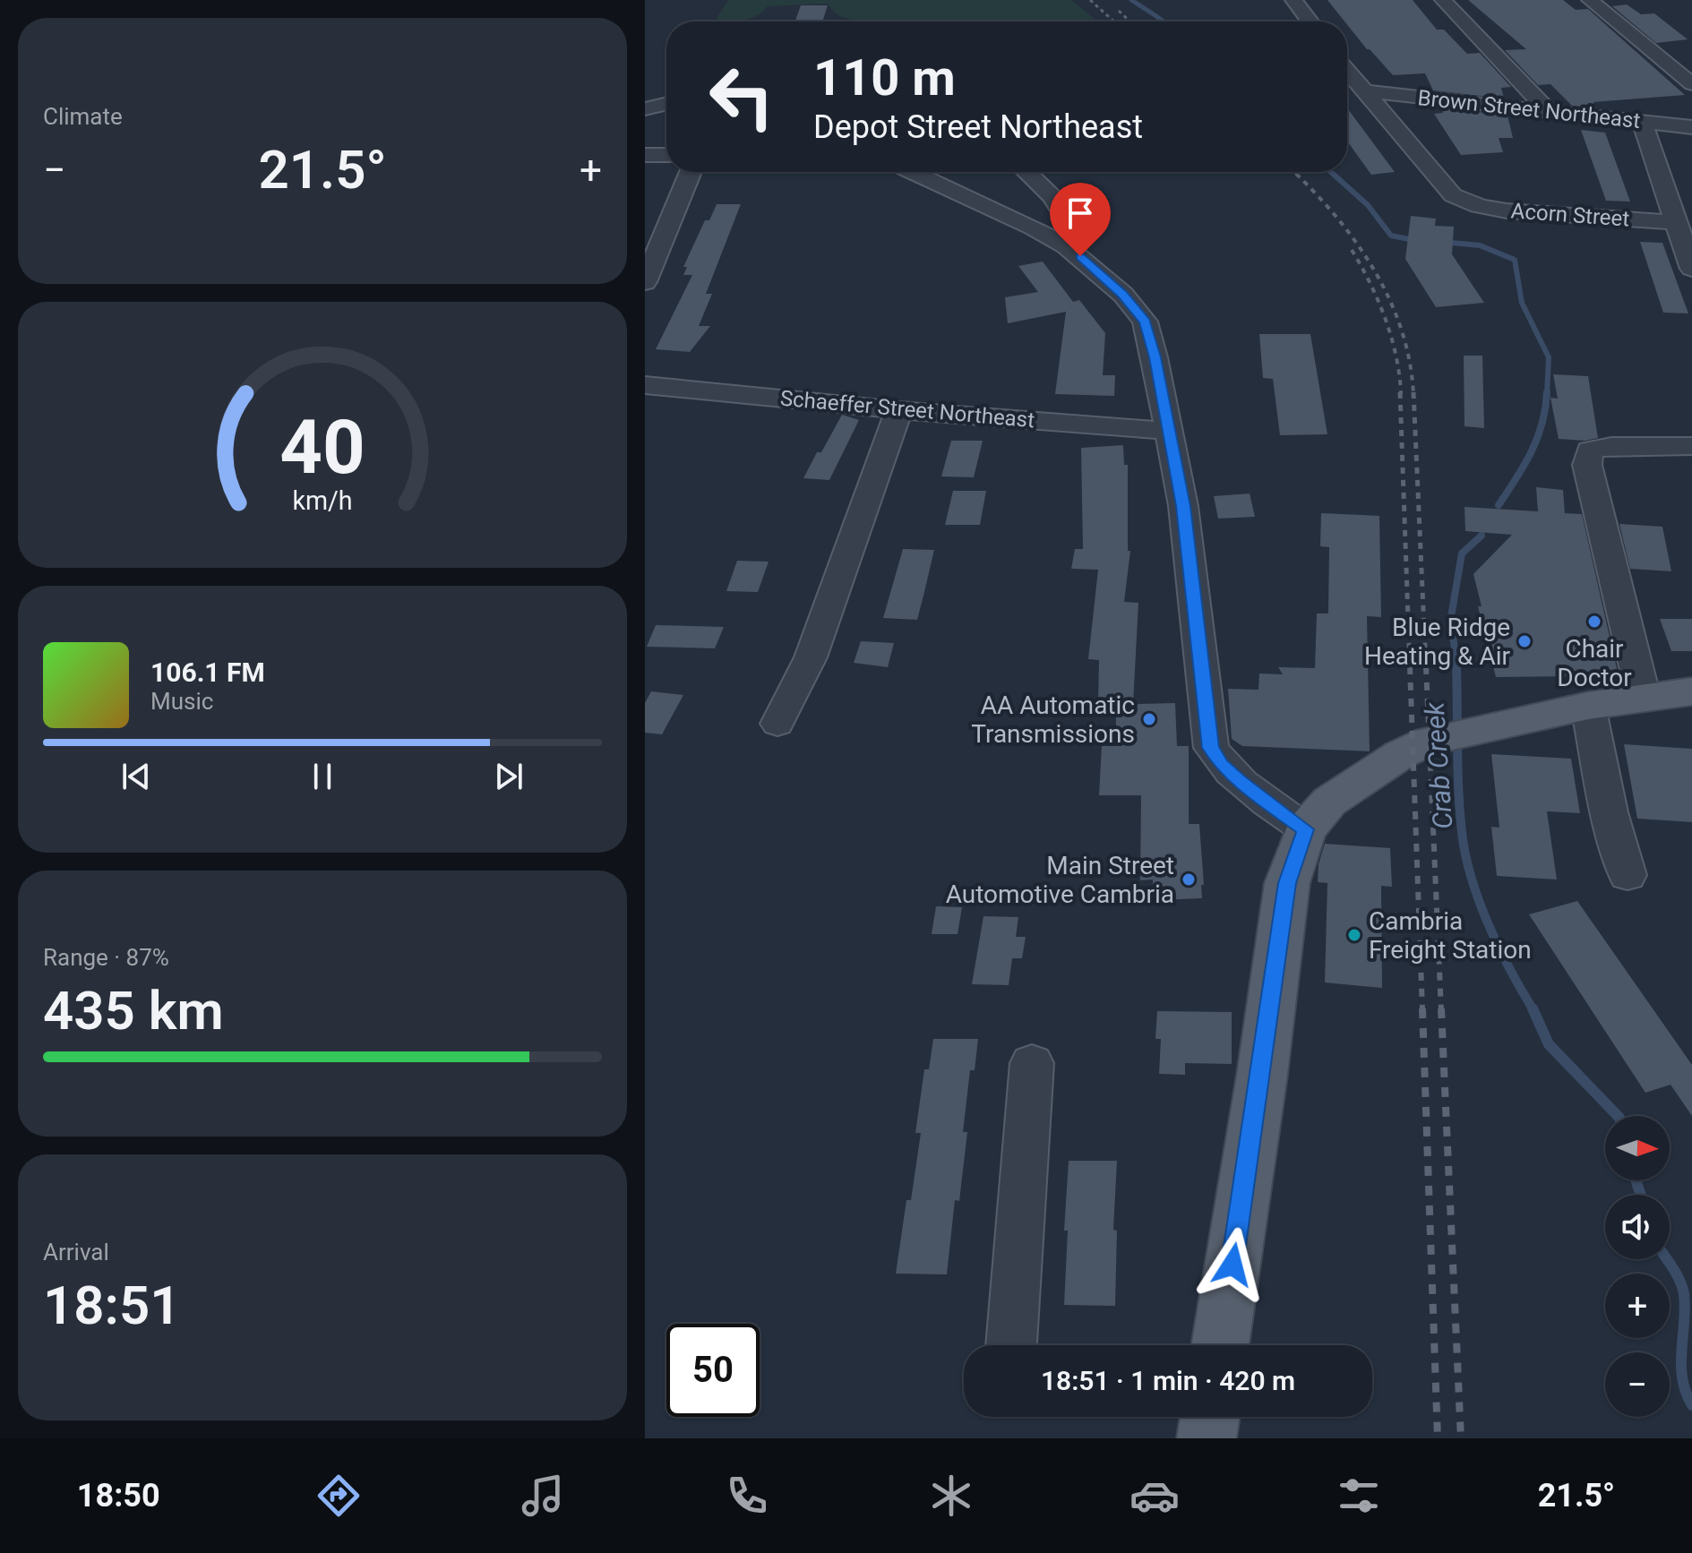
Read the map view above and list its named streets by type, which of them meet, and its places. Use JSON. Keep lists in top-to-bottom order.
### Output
{
  "streets": {
    "street": ["Brown Street Northeast", "Acorn Street", "Schaeffer Street Northeast"]
  },
  "crossings": [
    ["Brown Street Northeast", "Acorn Street"]
  ],
  "water": ["Crab Creek"],
  "places": [
    "Chair Doctor",
    "Blue Ridge Heating & Air",
    "AA Automatic Transmissions",
    "Main Street Automotive Cambria",
    "Cambria Freight Station"
  ],
  "north": "right",
  "page": {
    "tile": [
      "Climate",
      ["Range · 87%", "435 km"],
      ["Arrival", "18:51"]
    ],
    "turn": ["110 m", "Depot Street Northeast"],
    "heat": ["−", "21.5°", "+"],
    "song": ["106.1 FM", "Music"],
    "map_buttons": ["+", "−"],
    "limit": "50",
    "trip": "18:51 · 1 min · 420 m",
    "tabs": ["18:50", "21.5°"],
    "gauge": ["40", "km/h"]
  }
}
